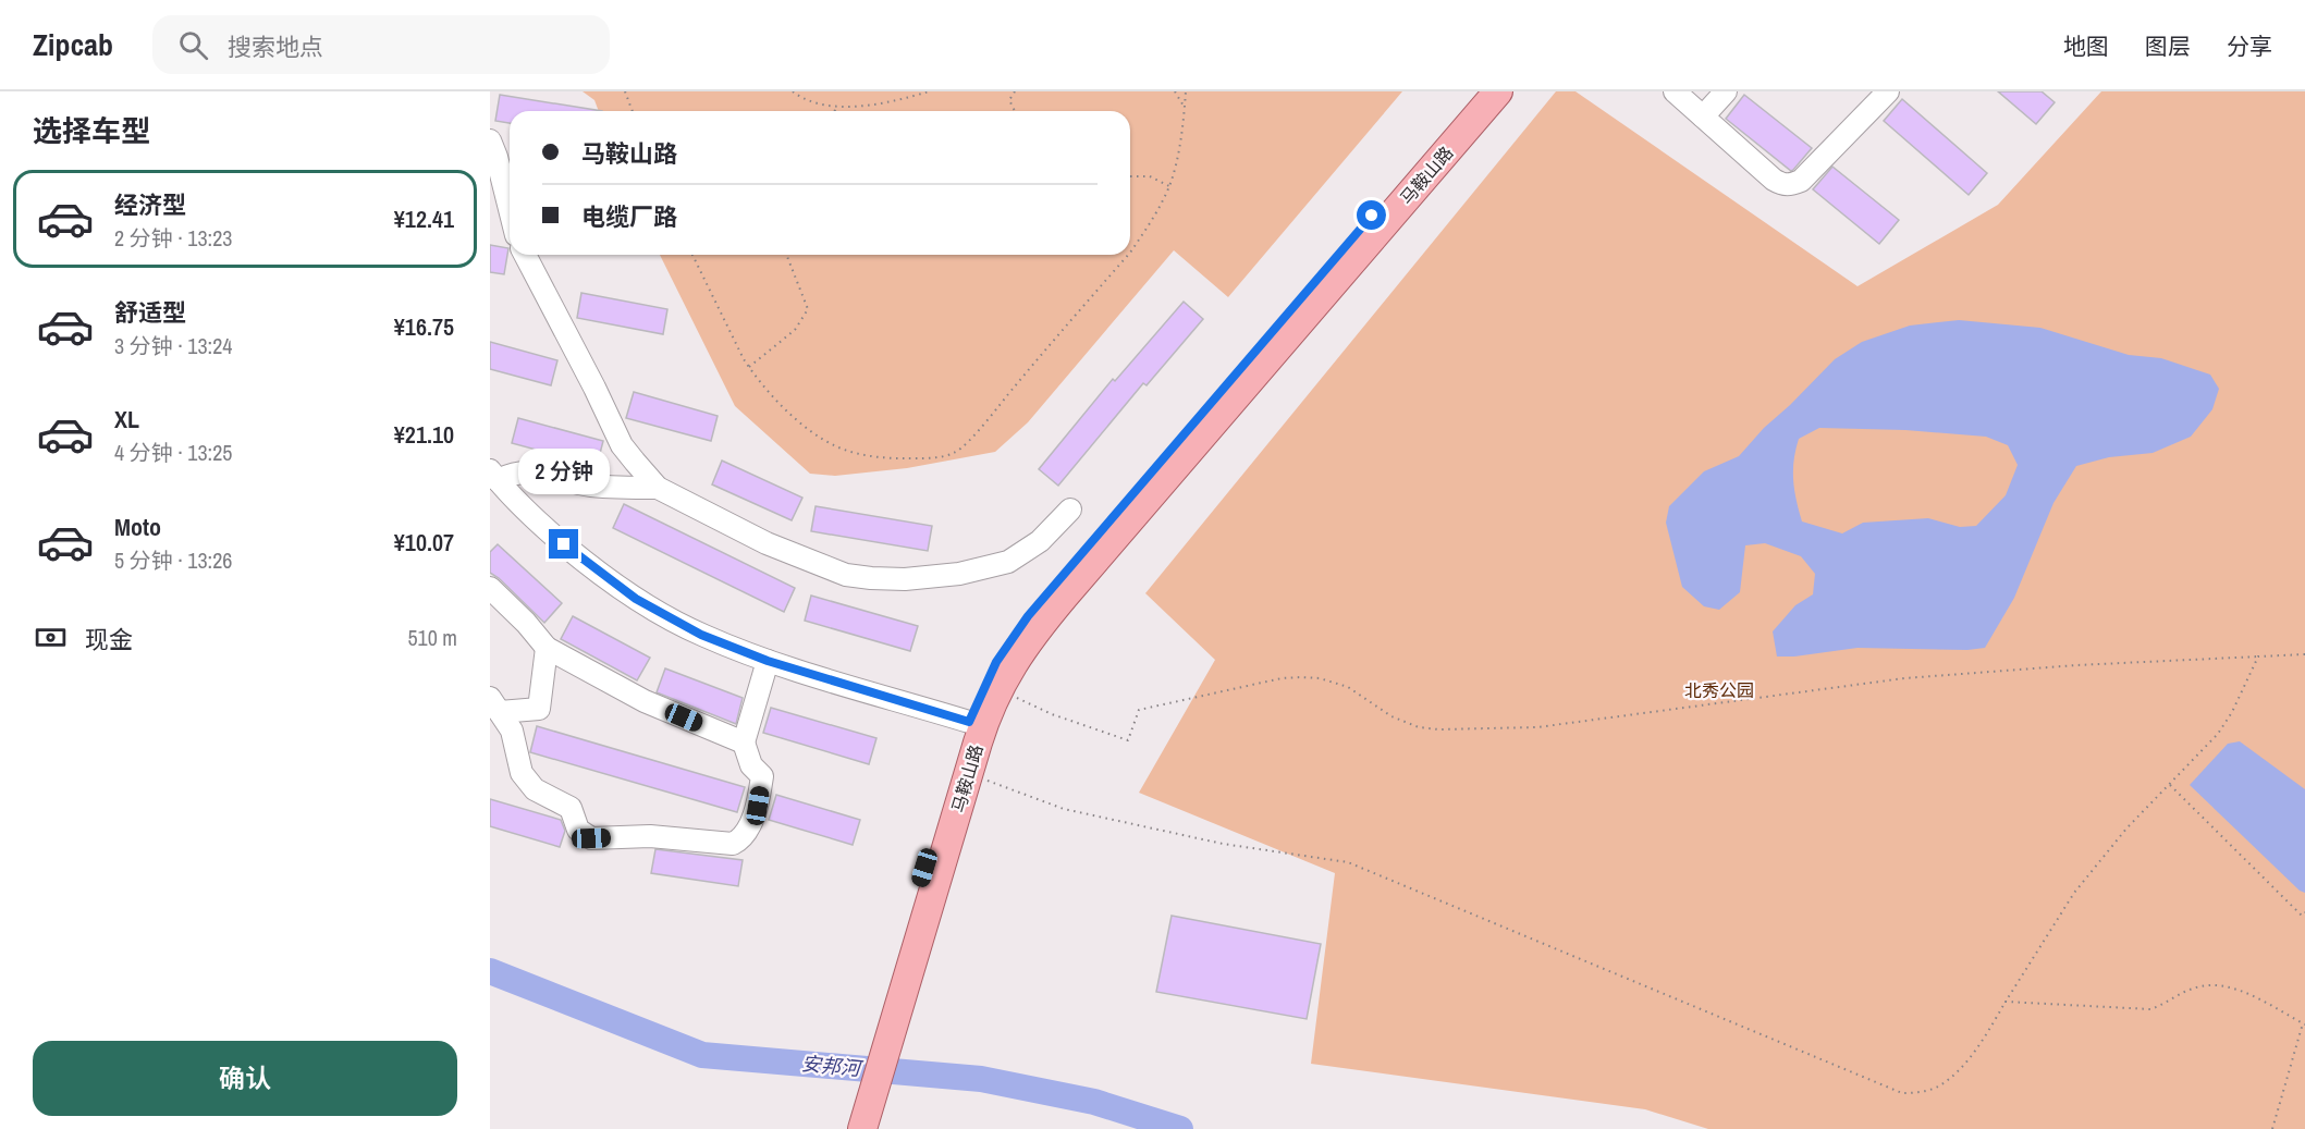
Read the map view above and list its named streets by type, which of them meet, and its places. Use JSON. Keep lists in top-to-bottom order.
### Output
{
  "streets": {
    "main road": ["马鞍山路"]
  },
  "water": ["安邦河"],
  "parks": ["北秀公园"],
  "page": {
    "header": "Zipcab",
    "search": "搜索地点",
    "nav": ["地图", "图层", "分享"],
    "heading": "选择车型",
    "banner": ["马鞍山路", "电缆厂路"],
    "list": [
      {
        "name": "经济型",
        "note": "2 分钟 · 13:23",
        "value": "¥12.41"
      },
      {
        "name": "舒适型",
        "note": "3 分钟 · 13:24",
        "value": "¥16.75"
      },
      {
        "name": "XL",
        "note": "4 分钟 · 13:25",
        "value": "¥21.10"
      },
      {
        "name": "Moto",
        "note": "5 分钟 · 13:26",
        "value": "¥10.07"
      }
    ],
    "bubble": "2 分钟",
    "pay": ["现金", "510 m"],
    "buttons": "确认"
  }
}
